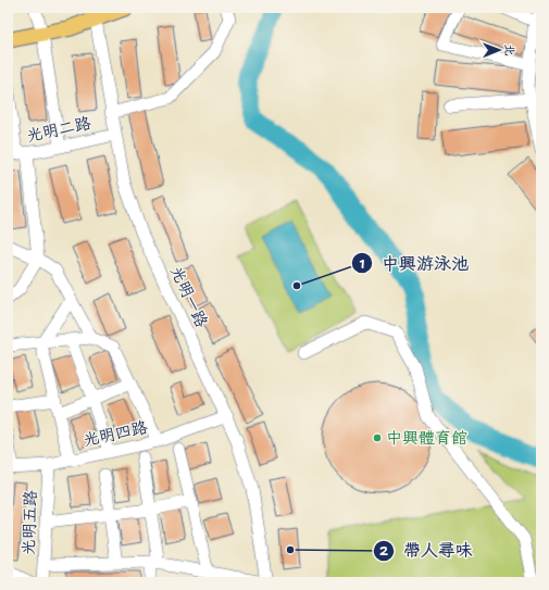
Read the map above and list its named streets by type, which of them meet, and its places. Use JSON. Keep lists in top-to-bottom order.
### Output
{
  "streets": {
    "street": [
      "光明二路",
      "光明一路",
      "光明四路",
      "光明五路"
    ]
  },
  "crossings": [
    ["光明二路", "光明一路"],
    ["光明一路", "光明四路"],
    ["光明四路", "光明五路"]
  ],
  "places": ["中興游泳池", "中興體育館", "帶人尋味"],
  "north": "right"
}
